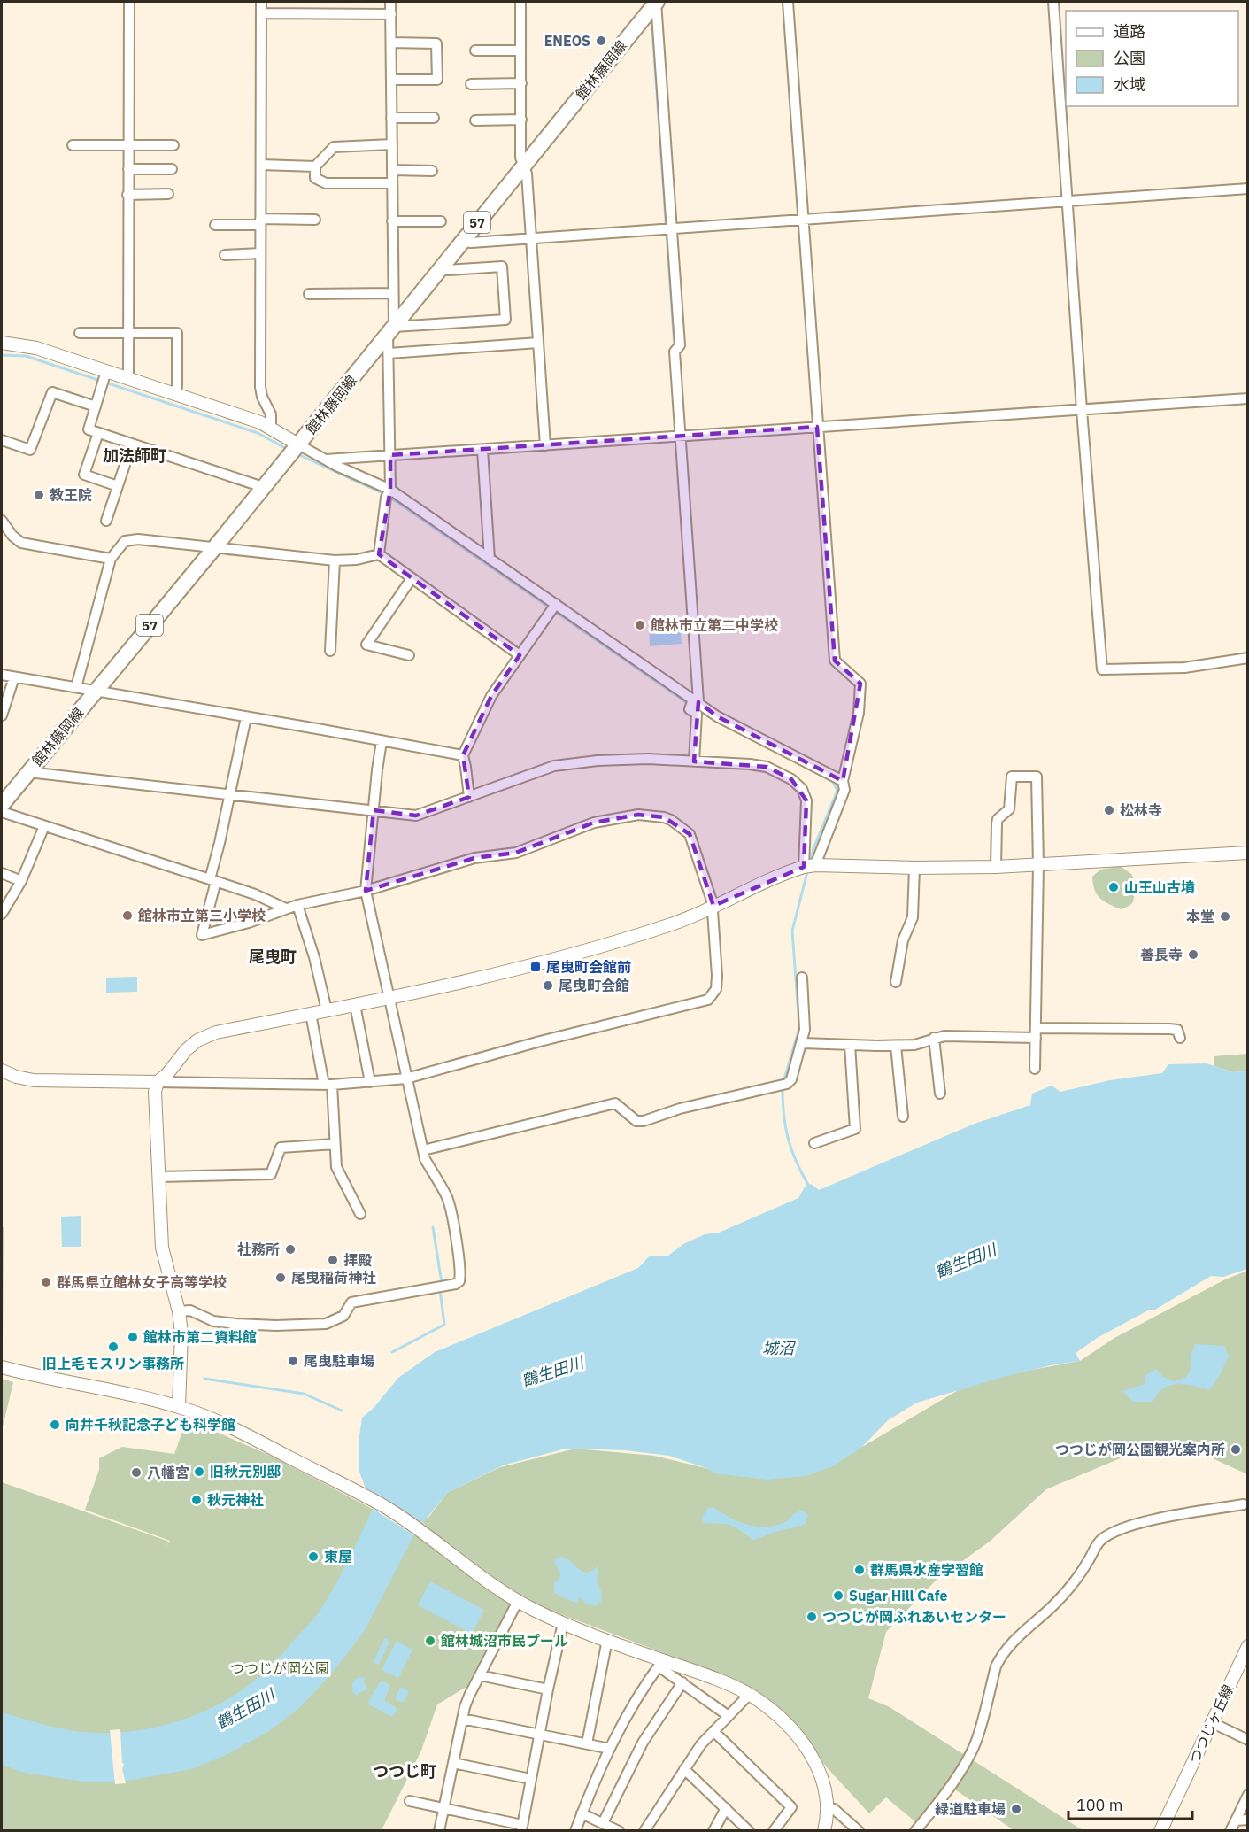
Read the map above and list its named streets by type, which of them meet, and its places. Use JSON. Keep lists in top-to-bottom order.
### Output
{
  "streets": {
    "main road": ["館林藤岡線", "57"],
    "street": ["つつじヶ丘線"]
  },
  "districts": ["加法師町", "尾曳町", "つつじ町"],
  "water": ["鶴生田川", "城沼"],
  "parks": ["つつじが岡公園"],
  "places": {
    "other": [
      "ENEOS",
      "教王院",
      "館林市立第二中学校",
      "松林寺",
      "山王山古墳",
      "館林市立第三小学校",
      "本堂",
      "善長寺",
      "尾曳町会館",
      "社務所",
      "拝殿",
      "尾曳稲荷神社",
      "群馬県立館林女子高等学校",
      "館林市第二資料館",
      "旧上毛モスリン事務所",
      "尾曳駐車場",
      "向井千秋記念子ども科学館",
      "つつじが岡公園観光案内所",
      "旧秋元別邸",
      "八幡宮",
      "秋元神社",
      "東屋",
      "群馬県水産学習館",
      "Sugar Hill Cafe",
      "つつじが岡ふれあいセンター",
      "館林城沼市民プール",
      "緑道駐車場"
    ],
    "transit": ["尾曳町会館前"]
  },
  "legend": ["道路", "公園", "水域"],
  "scale_bar": "100 m"
}
